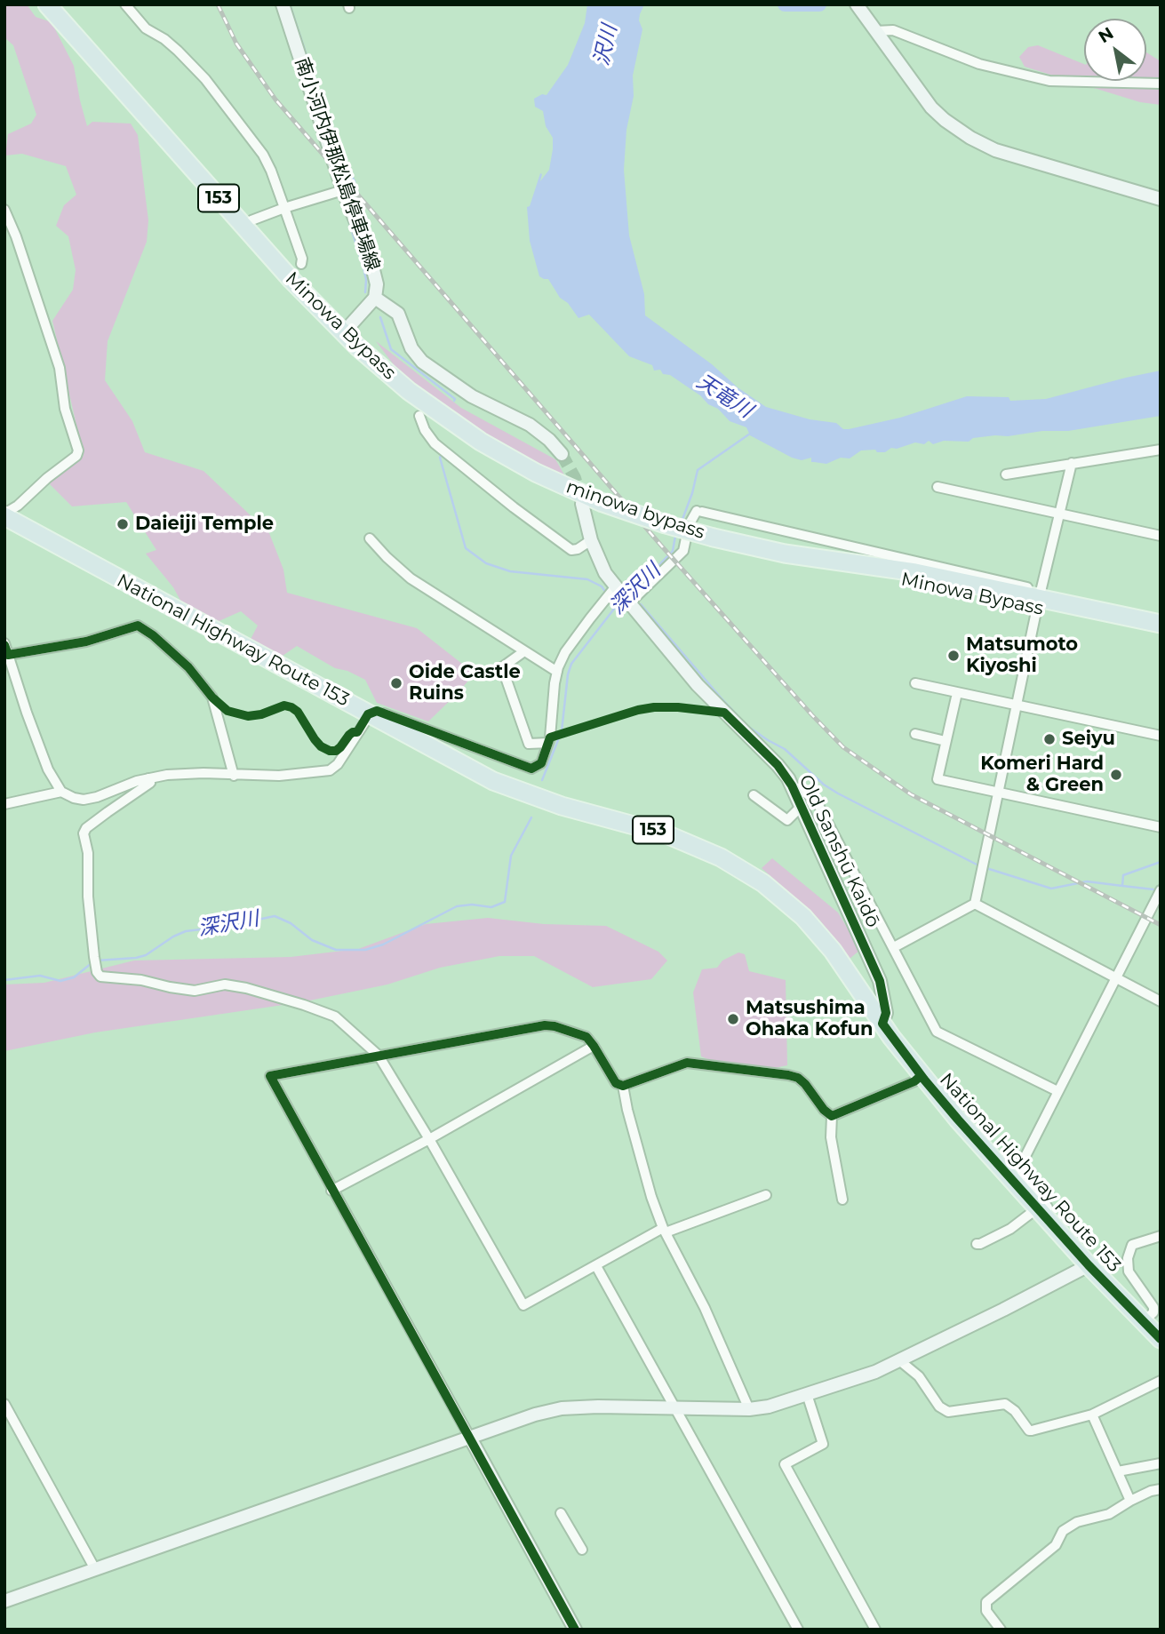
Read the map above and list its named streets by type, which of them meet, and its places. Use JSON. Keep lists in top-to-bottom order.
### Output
{
  "streets": {
    "highway": [
      "153",
      "Minowa Bypass",
      "minowa bypass",
      "National Highway Route 153"
    ],
    "street": ["南小河内伊那松島停車場線", "Old Sanshū Kaidō"]
  },
  "crossings": [
    ["Minowa Bypass", "minowa bypass"],
    ["National Highway Route 153", "Old Sanshū Kaidō"]
  ],
  "water": ["沢川", "天竜川", "深沢川"],
  "places": [
    "Daieiji Temple",
    "Matsumoto Kiyoshi",
    "Oide Castle Ruins",
    "Seiyu",
    "Komeri Hard & Green",
    "Matsushima Ohaka Kofun"
  ],
  "north": "top left"
}
